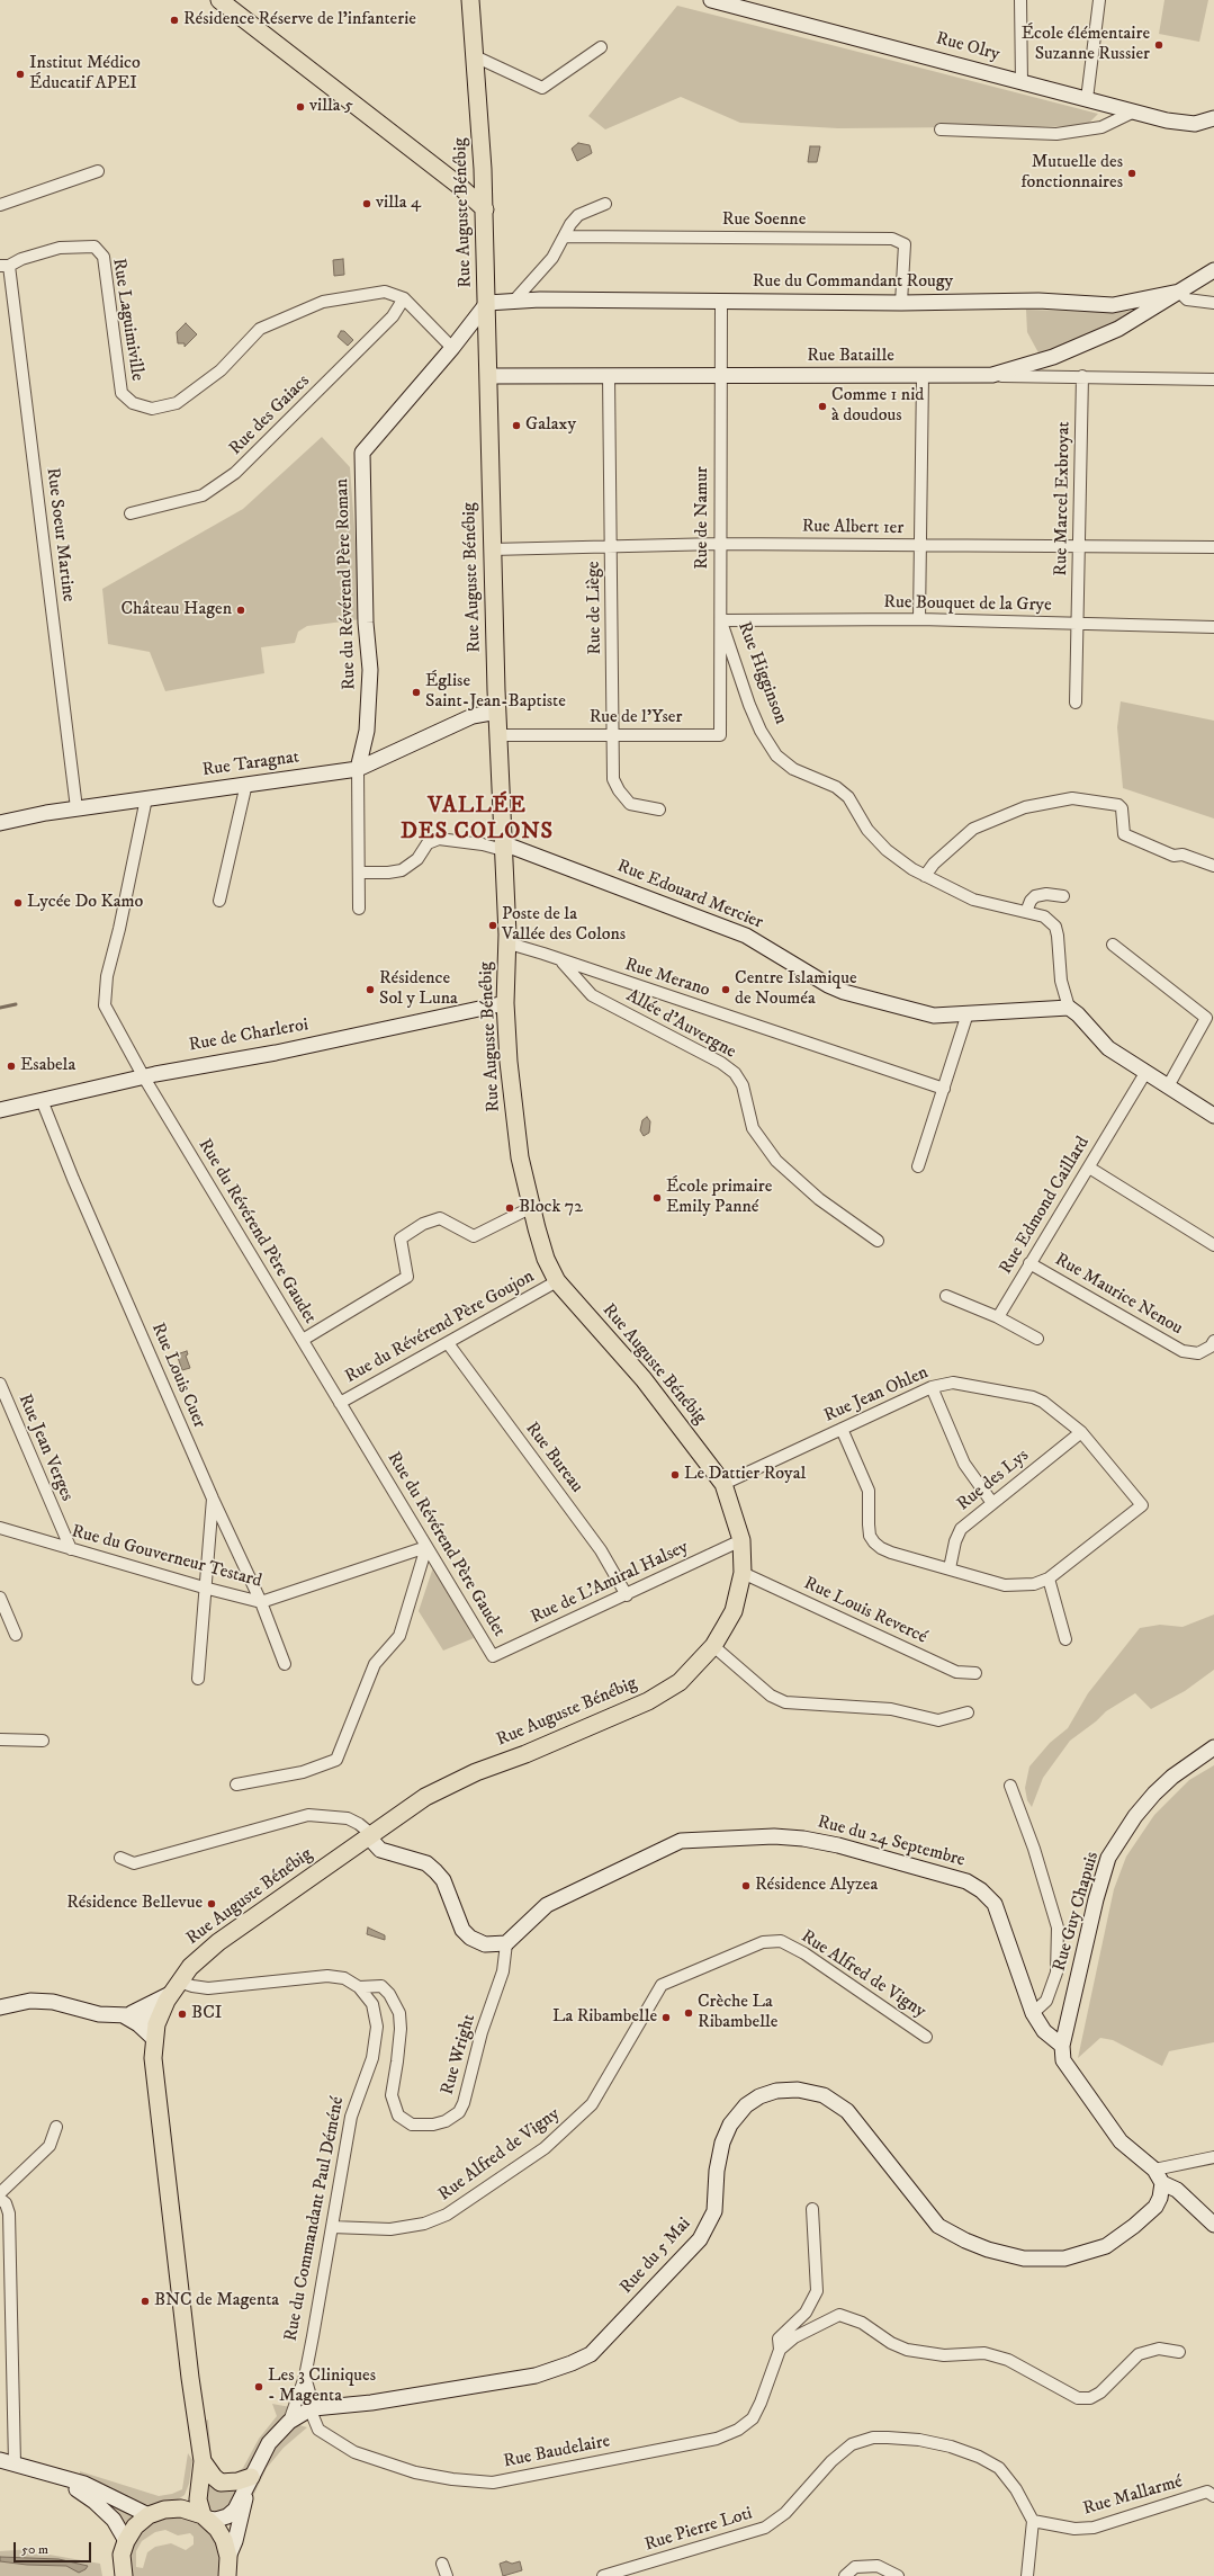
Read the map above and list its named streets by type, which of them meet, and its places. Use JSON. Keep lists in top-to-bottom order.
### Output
{
  "streets": {
    "main road": ["Rue Auguste Bénébig"],
    "street": [
      "Rue Olry",
      "Rue Soenne",
      "Rue du Commandant Rougy",
      "Rue Laguimiville",
      "Rue Bataille",
      "Rue des Gaiacs",
      "Rue Marcel Exbroyat",
      "Rue de Namur",
      "Rue Albert 1er",
      "Rue Soeur Martine",
      "Rue du Révérend Père Roman",
      "Rue Bouquet de la Grye",
      "Rue de Liège",
      "Rue Higginson",
      "Rue de l'Yser",
      "Rue Taragnat",
      "Rue Edouard Mercier",
      "Rue Merano",
      "Allée d'Auvergne",
      "Rue de Charleroi",
      "Rue Edmond Caillard",
      "Rue du Révérend Père Gaudet",
      "Rue Maurice Nenou",
      "Rue du Révérend Père Goujon",
      "Rue Louis Cuer",
      "Rue Jean Ohlen",
      "Rue Jean Verges",
      "Rue Bureau",
      "Rue des Lys",
      "Rue du Gouverneur Testard",
      "Rue de L'Amiral Halsey",
      "Rue Louis Revercé",
      "Rue du 24 Septembre",
      "Rue Guy Chapuis",
      "Rue Alfred de Vigny",
      "Rue Wright",
      "Rue du Commandant Paul Déméné",
      "Rue du 5 Mai",
      "Rue Baudelaire",
      "Rue Mallarmé",
      "Rue Pierre Loti"
    ]
  },
  "crossings": [
    ["Rue Auguste Bénébig", "Rue du Commandant Rougy"],
    ["Rue Auguste Bénébig", "Rue Bataille"],
    ["Rue Auguste Bénébig", "Rue Albert 1er"],
    ["Rue Auguste Bénébig", "Rue du Révérend Père Roman"],
    ["Rue Auguste Bénébig", "Rue de l'Yser"],
    ["Rue Auguste Bénébig", "Rue Taragnat"],
    ["Rue Auguste Bénébig", "Rue Edouard Mercier"],
    ["Rue Auguste Bénébig", "Rue Merano"],
    ["Rue Auguste Bénébig", "Rue de Charleroi"],
    ["Rue Auguste Bénébig", "Rue du Révérend Père Goujon"],
    ["Rue Auguste Bénébig", "Rue Jean Ohlen"],
    ["Rue Auguste Bénébig", "Rue de L'Amiral Halsey"],
    ["Rue Auguste Bénébig", "Rue Louis Revercé"],
    ["Rue Auguste Bénébig", "Rue du Commandant Paul Déméné"],
    ["Rue Soenne", "Rue du Commandant Rougy"],
    ["Rue du Commandant Rougy", "Rue de Namur"],
    ["Rue du Commandant Rougy", "Rue du Révérend Père Roman"],
    ["Rue Laguimiville", "Rue des Gaiacs"],
    ["Rue Laguimiville", "Rue Soeur Martine"],
    ["Rue Laguimiville", "Rue du Révérend Père Roman"],
    ["Rue Bataille", "Rue Marcel Exbroyat"],
    ["Rue Bataille", "Rue de Namur"],
    ["Rue Bataille", "Rue de Liège"],
    ["Rue Marcel Exbroyat", "Rue Albert 1er"],
    ["Rue Marcel Exbroyat", "Rue Bouquet de la Grye"],
    ["Rue de Namur", "Rue Albert 1er"],
    ["Rue de Namur", "Rue Bouquet de la Grye"],
    ["Rue de Namur", "Rue Higginson"],
    ["Rue de Namur", "Rue de l'Yser"],
    ["Rue Albert 1er", "Rue de Liège"],
    ["Rue Soeur Martine", "Rue Taragnat"],
    ["Rue du Révérend Père Roman", "Rue Taragnat"],
    ["Rue Bouquet de la Grye", "Rue Higginson"],
    ["Rue de Liège", "Rue de l'Yser"],
    ["Rue Higginson", "Rue Edouard Mercier"],
    ["Rue Taragnat", "Rue du Révérend Père Gaudet"],
    ["Rue Merano", "Allée d'Auvergne"],
    ["Rue de Charleroi", "Rue du Révérend Père Gaudet"],
    ["Rue de Charleroi", "Rue Louis Cuer"],
    ["Rue Edmond Caillard", "Rue Maurice Nenou"],
    ["Rue du Révérend Père Gaudet", "Rue du Révérend Père Goujon"],
    ["Rue du Révérend Père Gaudet", "Rue du Gouverneur Testard"],
    ["Rue du Révérend Père Gaudet", "Rue de L'Amiral Halsey"],
    ["Rue du Révérend Père Goujon", "Rue Bureau"],
    ["Rue Louis Cuer", "Rue du Gouverneur Testard"],
    ["Rue Jean Ohlen", "Rue des Lys"],
    ["Rue Jean Verges", "Rue du Gouverneur Testard"],
    ["Rue Bureau", "Rue de L'Amiral Halsey"],
    ["Rue du 24 Septembre", "Rue Guy Chapuis"],
    ["Rue du 24 Septembre", "Rue Wright"],
    ["Rue Alfred de Vigny", "Rue du Commandant Paul Déméné"],
    ["Rue Wright", "Rue du Commandant Paul Déméné"],
    ["Rue du Commandant Paul Déméné", "Rue du 5 Mai"],
    ["Rue du Commandant Paul Déméné", "Rue Baudelaire"],
    ["Rue du 5 Mai", "Rue Baudelaire"],
    ["Rue Mallarmé", "Rue Pierre Loti"]
  ],
  "districts": ["VALLÉE DES COLONS"],
  "places": [
    "Résidence Réserve de l'infanterie",
    "École élémentaire Suzanne Russier",
    "Institut Médico Éducatif APEI",
    "villa 5",
    "Mutuelle des fonctionnaires",
    "villa 4",
    "Comme 1 nid à doudous",
    "Galaxy",
    "Château Hagen",
    "Église Saint-Jean-Baptiste",
    "Lycée Do Kamo",
    "Poste de la Vallée des Colons",
    "Résidence Sol y Luna",
    "Centre Islamique de Nouméa",
    "Esabela",
    "École primaire Emily Panné",
    "Block 72",
    "Le Dattier Royal",
    "Résidence Alyzea",
    "Résidence Bellevue",
    "Crèche La Ribambelle",
    "BCI",
    "La Ribambelle",
    "BNC de Magenta",
    "Les 3 Cliniques - Magenta"
  ],
  "scale_bar": "50 m"
}
